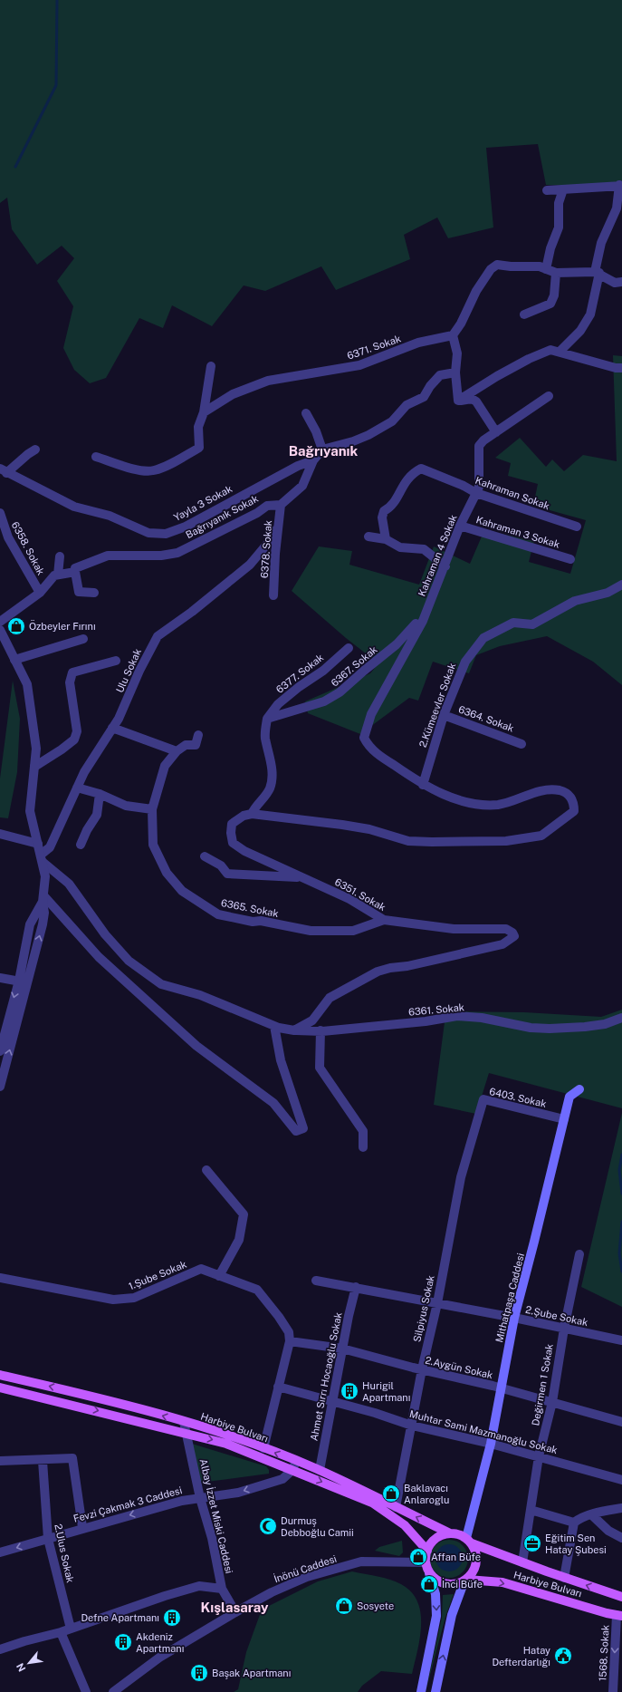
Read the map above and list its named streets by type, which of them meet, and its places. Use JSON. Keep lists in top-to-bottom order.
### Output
{
  "streets": {
    "main road": ["Mithatpaşa Caddesi", "Harbiye Bulvarı"],
    "street": [
      "6371. Sokak",
      "Kahraman Sokak",
      "Yayla 3 Sokak",
      "Bağrıyanık Sokak",
      "Kahraman 3 Sokak",
      "6358. Sokak",
      "6378. Sokak",
      "Kahraman 4 Sokak",
      "6367. Sokak",
      "Ulu Sokak",
      "6377. Sokak",
      "2.Kümeevler Sokak",
      "6364. Sokak",
      "6351. Sokak",
      "6365. Sokak",
      "6361. Sokak",
      "6403. Sokak",
      "1.Şube Sokak",
      "Silpiyus Sokak",
      "2.Şube Sokak",
      "2.Aygün Sokak",
      "Ahmet Sırrı Hocaoğlu Sokak",
      "Değirmen 1 Sokak",
      "Muhtar Sami Mazmanoğlu Sokak",
      "Fevzi Çakmak 3 Caddesi",
      "Albay İzzet Miski Caddesi",
      "2.Ulus Sokak",
      "İnönü Caddesi",
      "1568. Sokak"
    ]
  },
  "crossings": [
    ["Kahraman Sokak", "Kahraman 4 Sokak"],
    ["Yayla 3 Sokak", "Bağrıyanık Sokak"],
    ["Bağrıyanık Sokak", "6378. Sokak"],
    ["Kahraman 3 Sokak", "Kahraman 4 Sokak"],
    ["6378. Sokak", "Ulu Sokak"],
    ["Kahraman 4 Sokak", "6367. Sokak"],
    ["Kahraman 4 Sokak", "2.Kümeevler Sokak"],
    ["6367. Sokak", "6377. Sokak"],
    ["2.Kümeevler Sokak", "6364. Sokak"],
    ["6351. Sokak", "6365. Sokak"],
    ["6351. Sokak", "6361. Sokak"],
    ["6403. Sokak", "Mithatpaşa Caddesi"],
    ["6403. Sokak", "Silpiyus Sokak"],
    ["1.Şube Sokak", "2.Aygün Sokak"],
    ["Mithatpaşa Caddesi", "2.Şube Sokak"],
    ["Mithatpaşa Caddesi", "2.Aygün Sokak"],
    ["Mithatpaşa Caddesi", "Harbiye Bulvarı"],
    ["Mithatpaşa Caddesi", "Muhtar Sami Mazmanoğlu Sokak"],
    ["Mithatpaşa Caddesi", "İnönü Caddesi"],
    ["Silpiyus Sokak", "2.Şube Sokak"],
    ["Silpiyus Sokak", "2.Aygün Sokak"],
    ["Silpiyus Sokak", "Harbiye Bulvarı"],
    ["Silpiyus Sokak", "Muhtar Sami Mazmanoğlu Sokak"],
    ["2.Şube Sokak", "Ahmet Sırrı Hocaoğlu Sokak"],
    ["2.Şube Sokak", "Değirmen 1 Sokak"],
    ["2.Aygün Sokak", "Ahmet Sırrı Hocaoğlu Sokak"],
    ["2.Aygün Sokak", "Değirmen 1 Sokak"],
    ["Ahmet Sırrı Hocaoğlu Sokak", "Harbiye Bulvarı"],
    ["Ahmet Sırrı Hocaoğlu Sokak", "Muhtar Sami Mazmanoğlu Sokak"],
    ["Değirmen 1 Sokak", "Harbiye Bulvarı"],
    ["Değirmen 1 Sokak", "Muhtar Sami Mazmanoğlu Sokak"],
    ["Harbiye Bulvarı", "Fevzi Çakmak 3 Caddesi"],
    ["Harbiye Bulvarı", "Albay İzzet Miski Caddesi"],
    ["Harbiye Bulvarı", "İnönü Caddesi"],
    ["Harbiye Bulvarı", "1568. Sokak"],
    ["Fevzi Çakmak 3 Caddesi", "Albay İzzet Miski Caddesi"],
    ["Fevzi Çakmak 3 Caddesi", "2.Ulus Sokak"],
    ["Albay İzzet Miski Caddesi", "İnönü Caddesi"]
  ],
  "one_way": ["Fevzi Çakmak 3 Caddesi", "1568. Sokak"],
  "districts": ["Bağrıyanık", "Kışlasaray"],
  "places": {
    "shop": [
      "Özbeyler Fırını",
      "Baklavacı Anlaroglu",
      "Affan Büfe",
      "İnci Büfe",
      "Sosyete"
    ],
    "building": [
      "Hurigil Apartmanı",
      "Defne Apartmanı",
      "Akdeniz Apartmanı",
      "Başak Apartmanı"
    ],
    "mosque": ["Durmuş Debboğlu Camii"],
    "office": ["Eğitim Sen Hatay Şubesi"],
    "public building": ["Hatay Defterdarlığı"]
  },
  "north": "bottom left"
}
